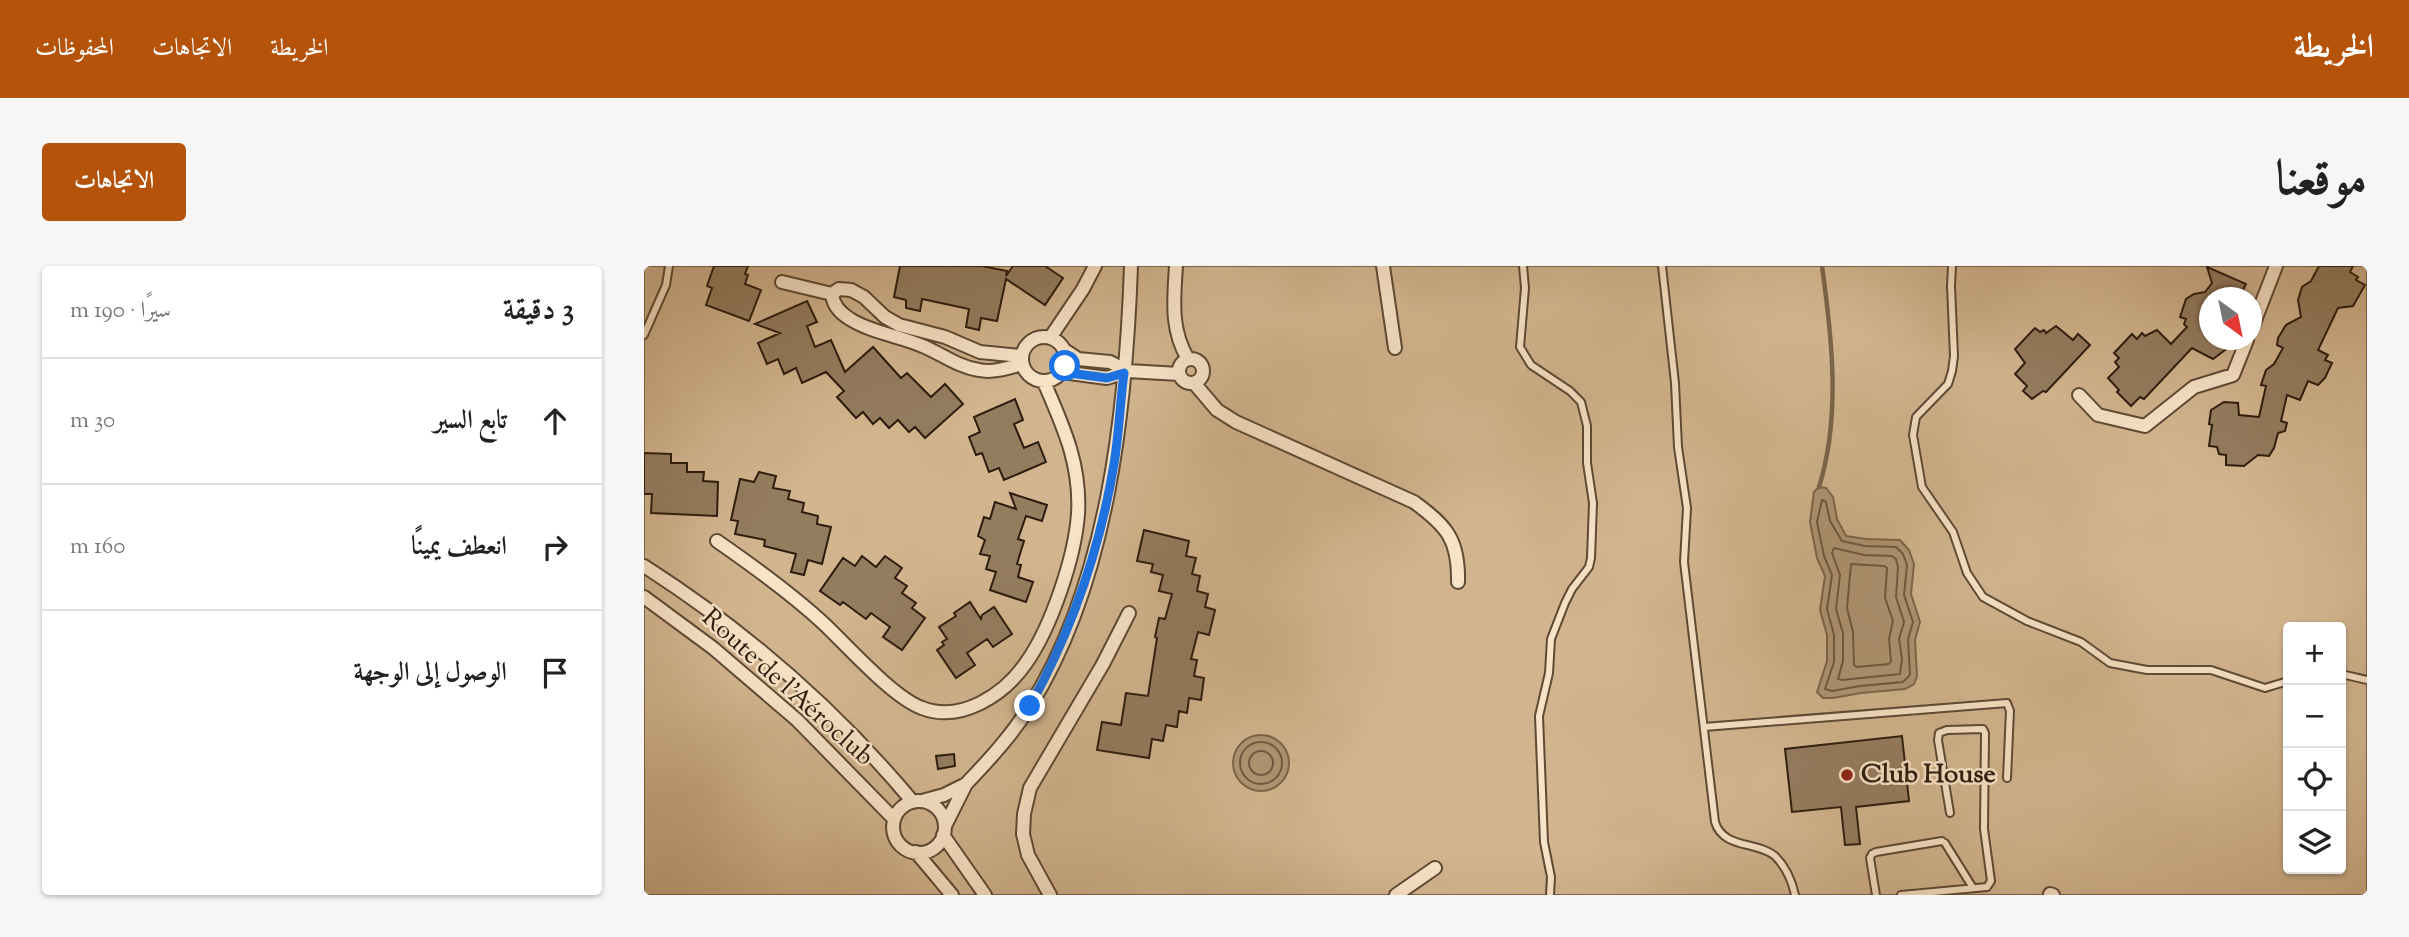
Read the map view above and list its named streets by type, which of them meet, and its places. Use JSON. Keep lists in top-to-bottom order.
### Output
{
  "streets": {
    "street": ["Route de l’Aéroclub"]
  },
  "places": ["Club House"],
  "north": "bottom right",
  "page": {
    "header": "الخريطة",
    "nav": ["الخريطة", "الاتجاهات", "المحفوظات"],
    "title": "موقعنا",
    "buttons": "الاتجاهات",
    "heading": ["3 دقيقة", "سيرًا · 190 m"],
    "list": [
      ["تابع السير", "30 m"],
      ["انعطف يمينًا", "160 m"],
      "الوصول إلى الوجهة"
    ],
    "map_buttons": ["+", "−"]
  }
}
